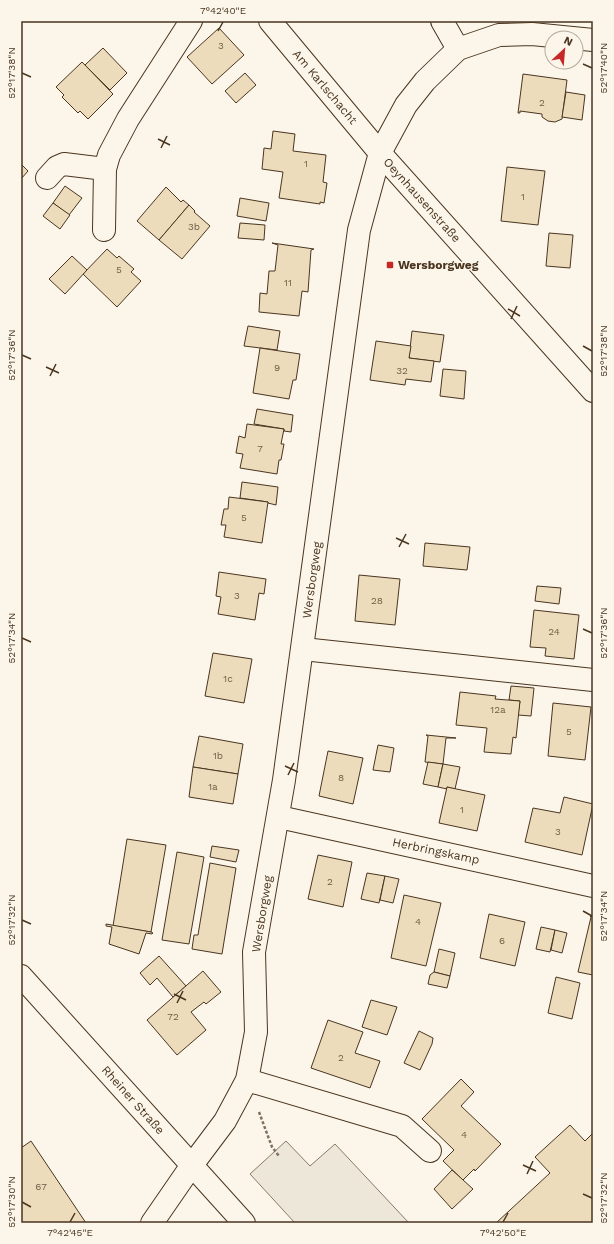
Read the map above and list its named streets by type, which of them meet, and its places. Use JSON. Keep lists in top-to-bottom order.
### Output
{
  "streets": {
    "street": [
      "Am Karlschacht",
      "Oeynhausenstraße",
      "Wersborgweg",
      "Herbringskamp",
      "Rheiner Straße"
    ]
  },
  "crossings": [
    ["Am Karlschacht", "Oeynhausenstraße"],
    ["Am Karlschacht", "Wersborgweg"],
    ["Oeynhausenstraße", "Wersborgweg"],
    ["Wersborgweg", "Herbringskamp"],
    ["Wersborgweg", "Rheiner Straße"]
  ],
  "places": {
    "transit": ["Wersborgweg"]
  },
  "house_numbers": [
    "3",
    "2",
    "1",
    "1",
    "3b",
    "5",
    "11",
    "9",
    "32",
    "7",
    "5",
    "3",
    "28",
    "24",
    "1c",
    "12a",
    "5",
    "1b",
    "8",
    "1a",
    "1",
    "3",
    "2",
    "4",
    "6",
    "72",
    "2",
    "4",
    "67"
  ],
  "north": "top right",
  "coordinates": [
    "7°42'40\"E",
    "52°17'40\"N",
    "52°17'38\"N",
    "52°17'36\"N",
    "52°17'34\"N",
    "52°17'32\"N",
    "52°17'30\"N",
    "7°42'45\"E",
    "7°42'50\"E"
  ]
}
